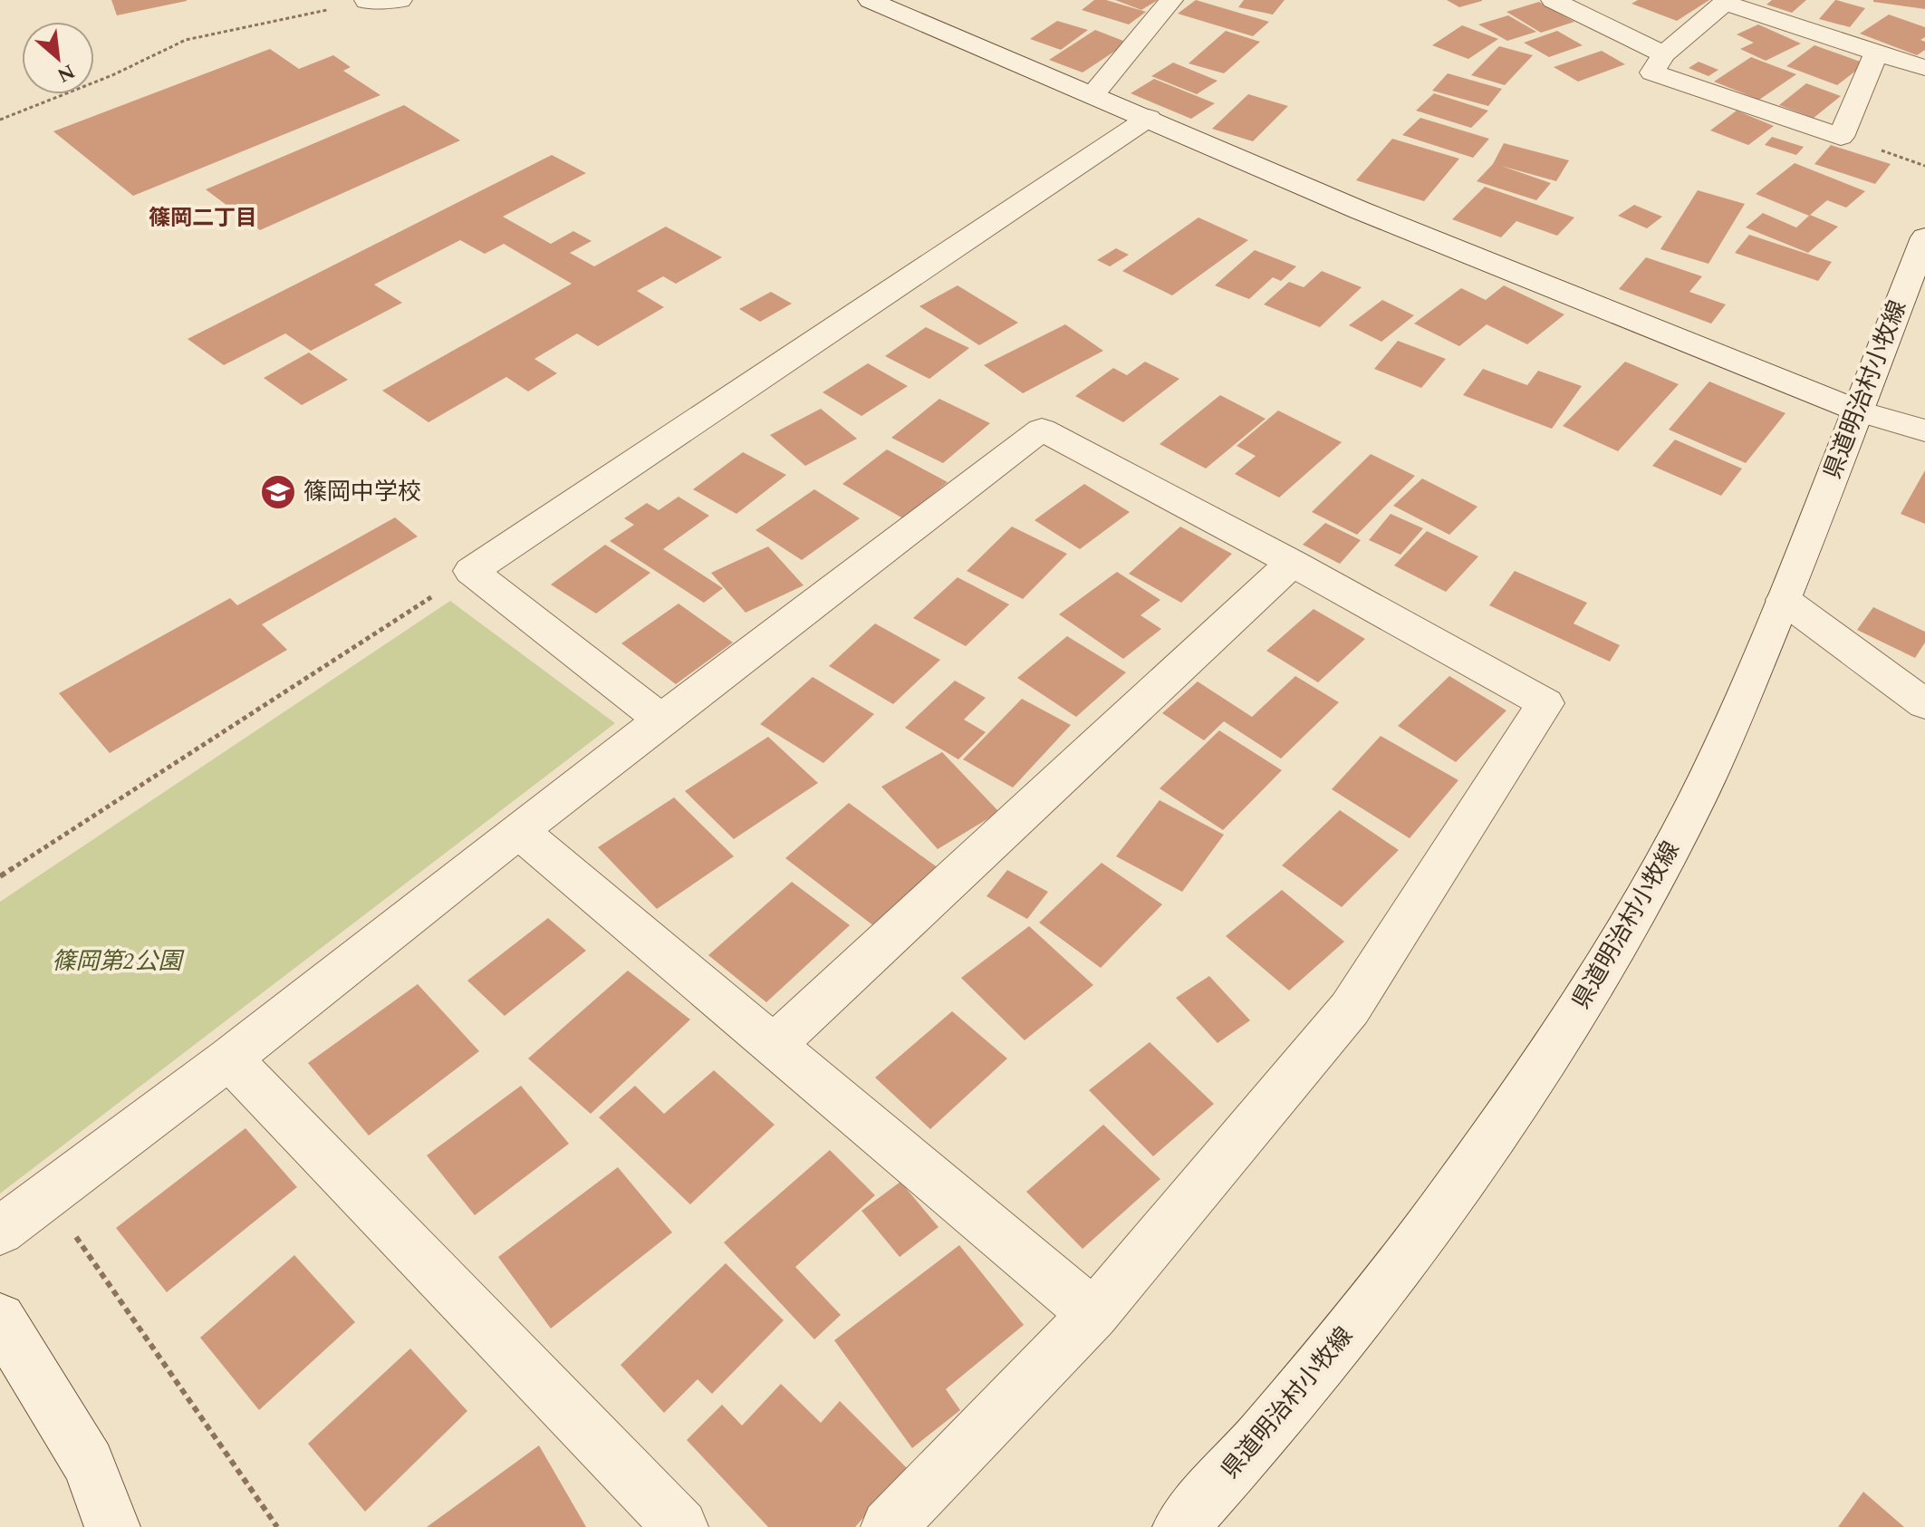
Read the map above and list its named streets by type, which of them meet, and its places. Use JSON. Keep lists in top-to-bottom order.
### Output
{
  "streets": {
    "street": ["県道明治村小牧線"]
  },
  "districts": ["篠岡二丁目"],
  "parks": ["篠岡第2公園"],
  "places": {
    "school or university": ["篠岡中学校"]
  },
  "north": "bottom right"
}
